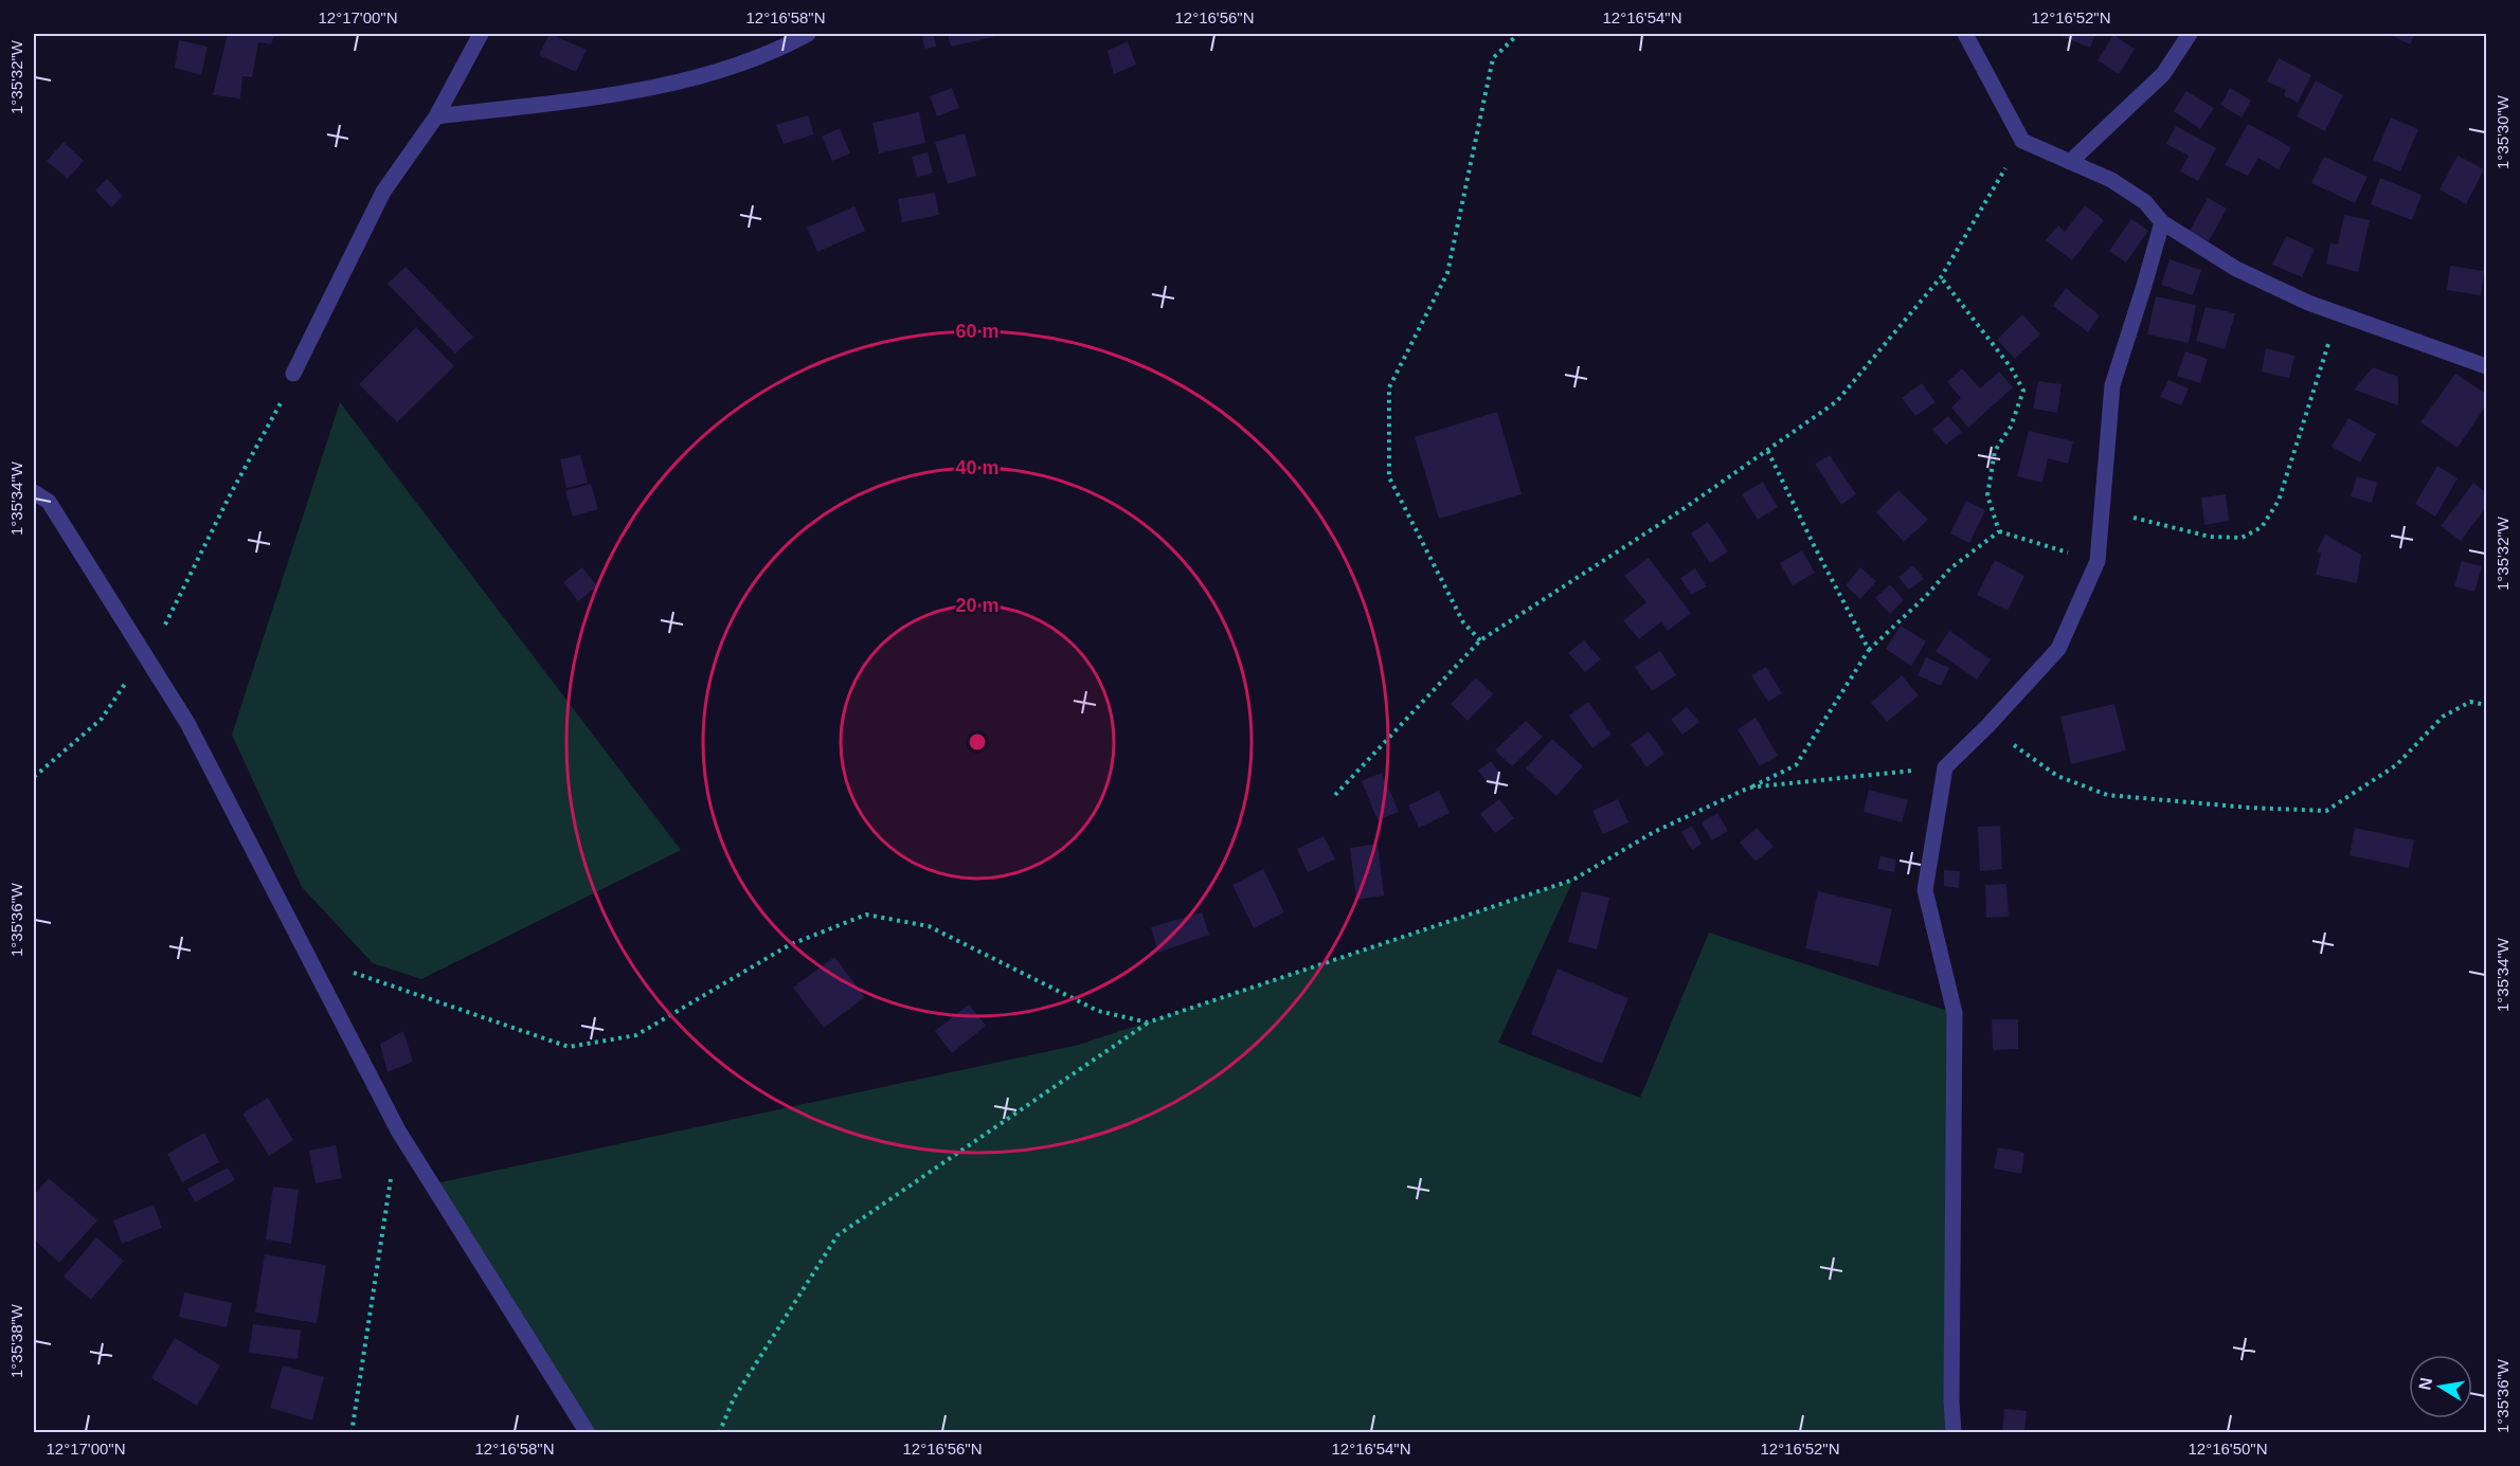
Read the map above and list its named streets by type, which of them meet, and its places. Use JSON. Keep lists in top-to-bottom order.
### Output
{
  "north": "left",
  "coordinates": [
    "12°17'00\"N",
    "12°16'58\"N",
    "12°16'56\"N",
    "12°16'54\"N",
    "12°16'52\"N",
    "1°35'32\"W",
    "1°35'30\"W",
    "1°35'34\"W",
    "1°35'36\"W",
    "1°35'38\"W",
    "12°16'50\"N"
  ],
  "rings": ["60 m", "40 m", "20 m"]
}
